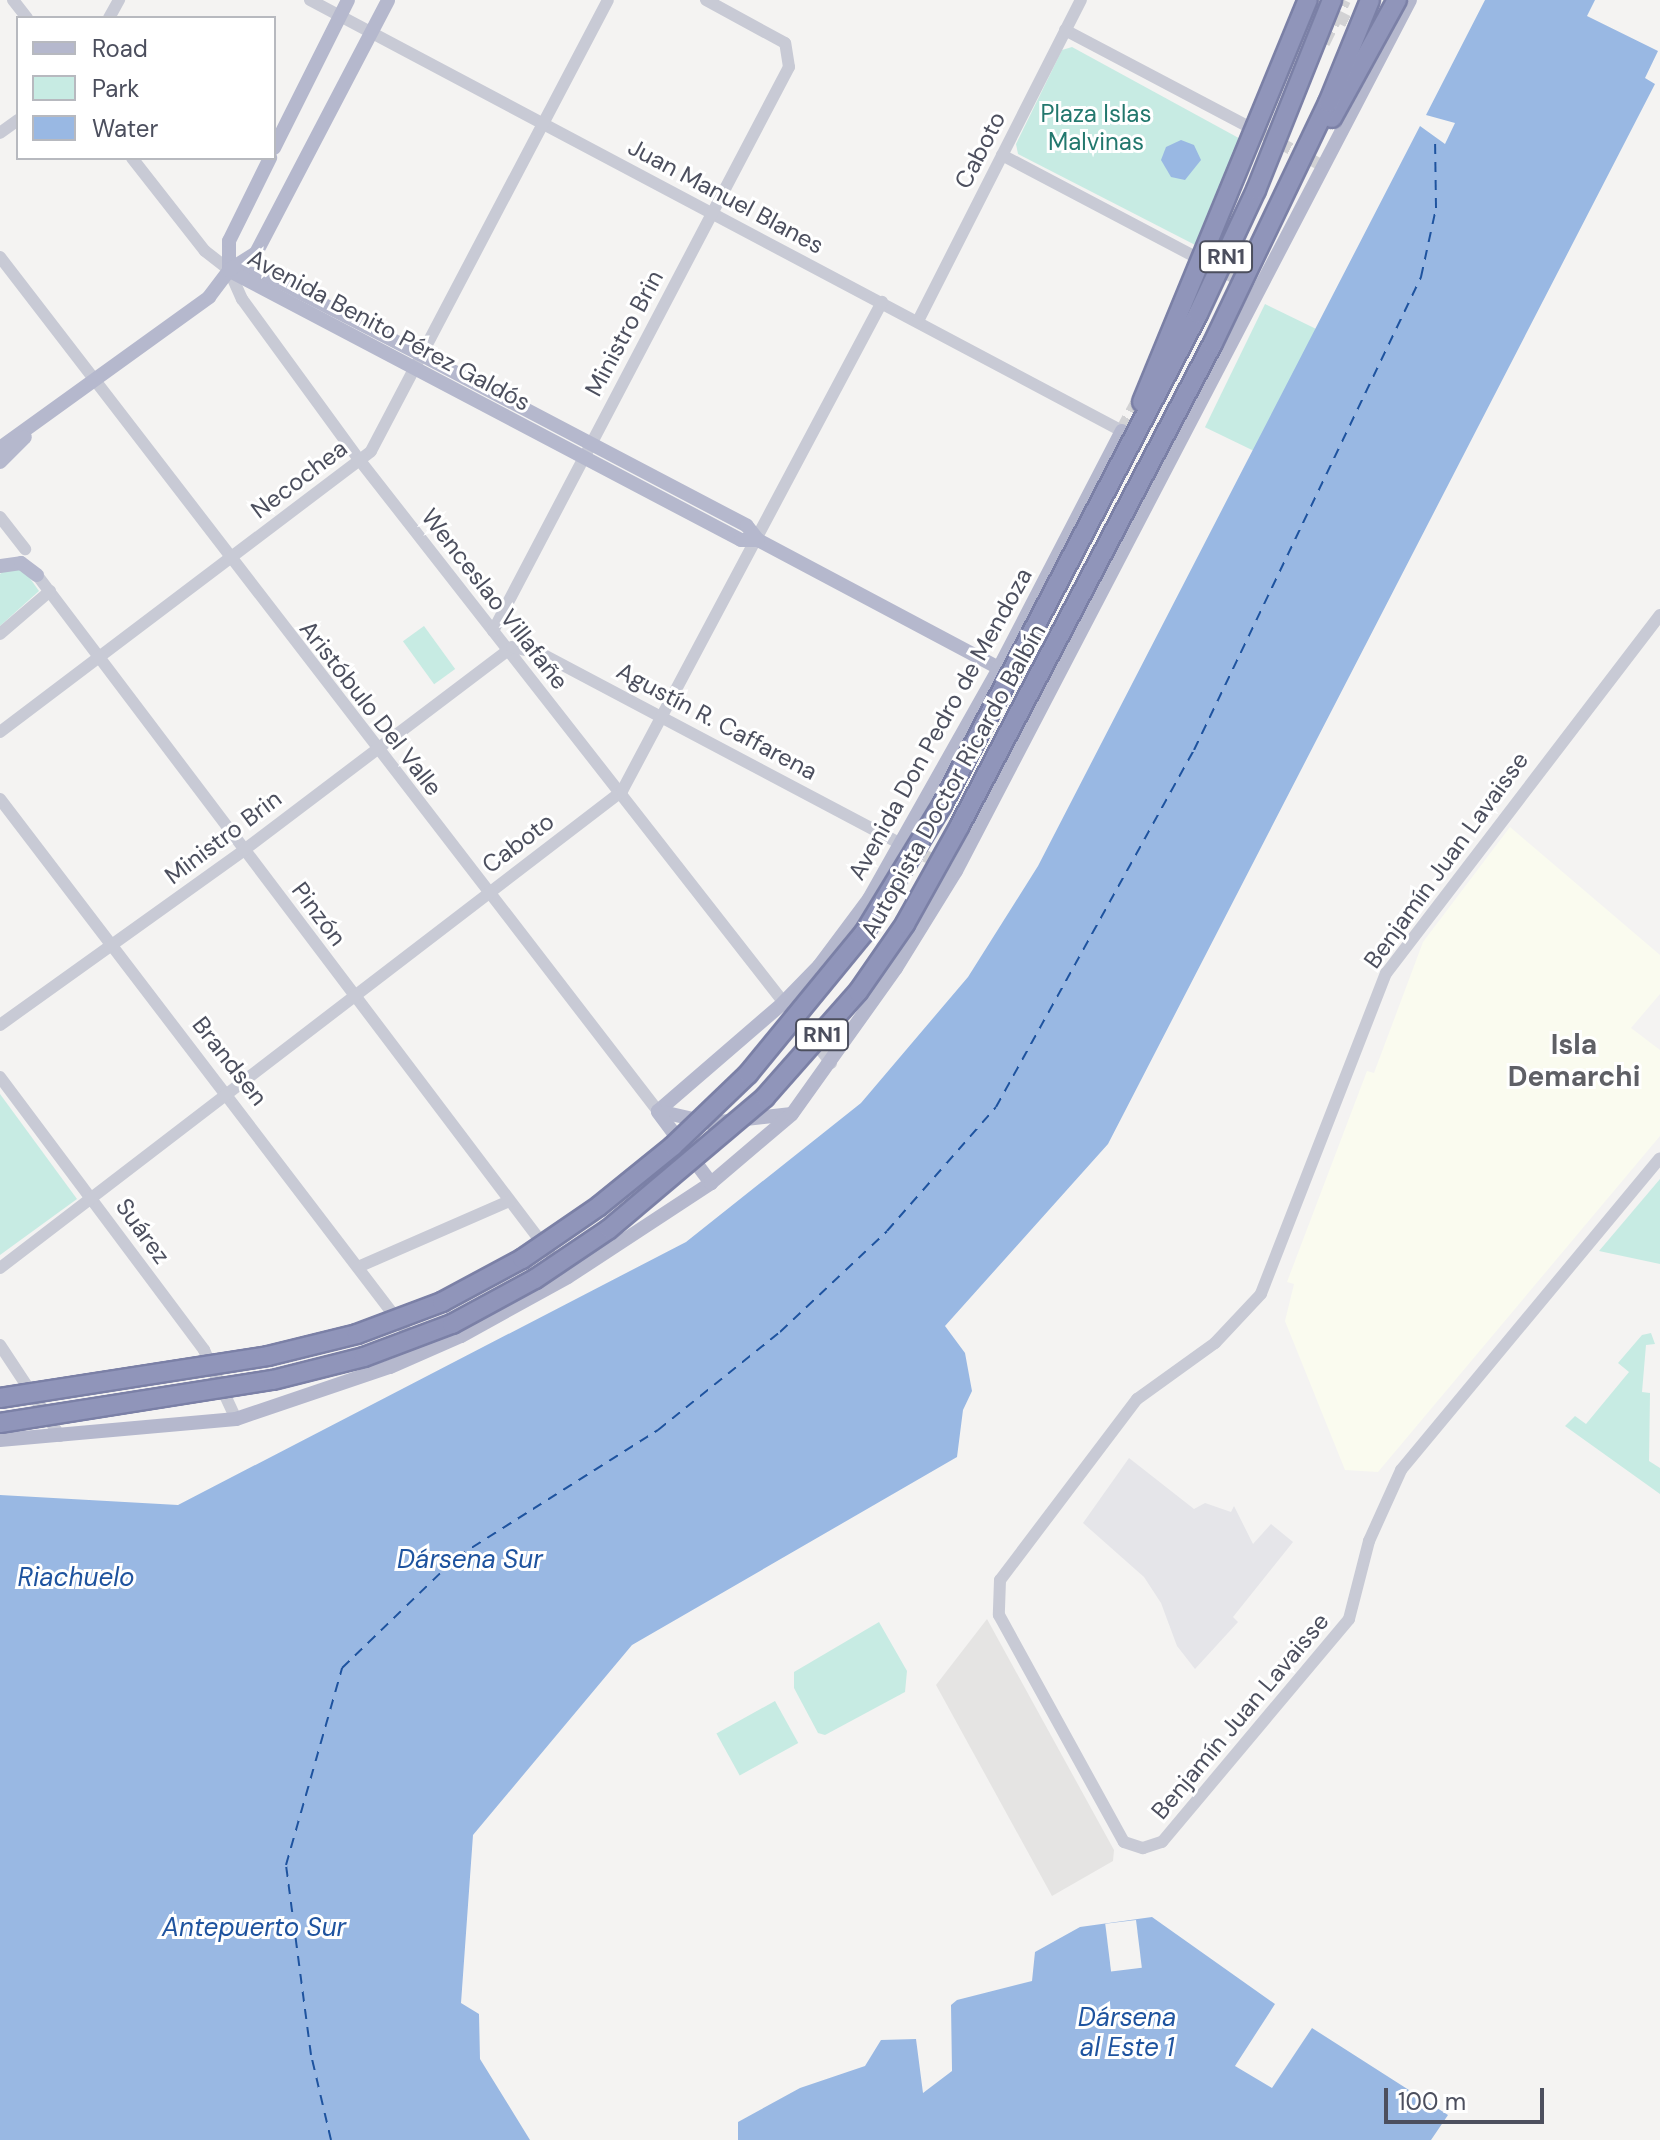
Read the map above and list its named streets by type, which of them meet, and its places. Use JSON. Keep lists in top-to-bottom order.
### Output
{
  "streets": {
    "highway": ["RN1", "Autopista Doctor Ricardo Balbín"],
    "main road": ["Avenida Benito Pérez Galdós", "Aristóbulo Del Valle", "Avenida Don Pedro de Mendoza"],
    "street": [
      "Caboto",
      "Juan Manuel Blanes",
      "Ministro Brin",
      "Necochea",
      "Wenceslao Villafañe",
      "Agustín R. Caffarena",
      "Benjamín Juan Lavaisse",
      "Pinzón",
      "Brandsen",
      "Suárez"
    ]
  },
  "crossings": [
    ["Caboto", "Juan Manuel Blanes"],
    ["Caboto", "Avenida Benito Pérez Galdós"],
    ["Caboto", "Wenceslao Villafañe"],
    ["Caboto", "Aristóbulo Del Valle"],
    ["Caboto", "Agustín R. Caffarena"],
    ["Caboto", "Pinzón"],
    ["Caboto", "Brandsen"],
    ["Caboto", "Suárez"],
    ["Juan Manuel Blanes", "Ministro Brin"],
    ["Juan Manuel Blanes", "Necochea"],
    ["Juan Manuel Blanes", "Avenida Don Pedro de Mendoza"],
    ["Avenida Benito Pérez Galdós", "Ministro Brin"],
    ["Avenida Benito Pérez Galdós", "Necochea"],
    ["Avenida Benito Pérez Galdós", "Wenceslao Villafañe"],
    ["Avenida Benito Pérez Galdós", "Avenida Don Pedro de Mendoza"],
    ["Ministro Brin", "Wenceslao Villafañe"],
    ["Ministro Brin", "Aristóbulo Del Valle"],
    ["Ministro Brin", "Agustín R. Caffarena"],
    ["Ministro Brin", "Pinzón"],
    ["Ministro Brin", "Brandsen"],
    ["Necochea", "Wenceslao Villafañe"],
    ["Necochea", "Aristóbulo Del Valle"],
    ["Necochea", "Pinzón"],
    ["Wenceslao Villafañe", "Agustín R. Caffarena"],
    ["Wenceslao Villafañe", "Avenida Don Pedro de Mendoza"],
    ["Aristóbulo Del Valle", "Avenida Don Pedro de Mendoza"],
    ["Agustín R. Caffarena", "Avenida Don Pedro de Mendoza"]
  ],
  "districts": ["Isla Demarchi"],
  "water": [
    "Dársena Sur",
    "Riachuelo",
    "Antepuerto Sur",
    "Dársena al Este 1"
  ],
  "parks": ["Plaza Islas Malvinas"],
  "legend": ["Road", "Park", "Water"],
  "scale_bar": "100 m"
}
